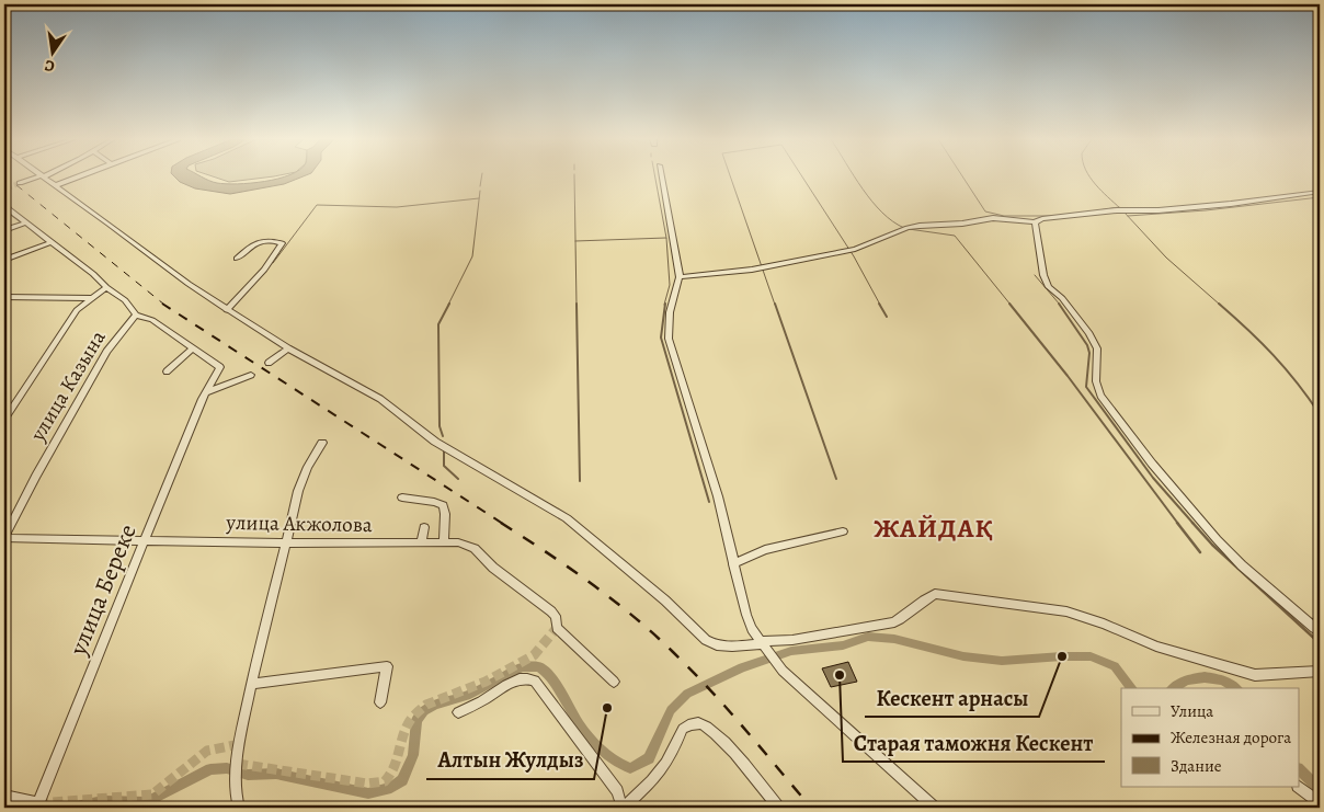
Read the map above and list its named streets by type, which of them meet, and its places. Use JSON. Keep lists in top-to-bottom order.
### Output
{
  "streets": {
    "street": ["улица Казына", "улица Акжолова", "улица Береке"]
  },
  "crossings": [
    ["улица Казына", "улица Акжолова"],
    ["улица Акжолова", "улица Береке"]
  ],
  "districts": ["ЖАЙДАҚ"],
  "places": ["Кескент арнасы", "Старая таможня Кескент", "Алтын Жулдыз"],
  "legend": ["Улица", "Железная дорога", "Здание"],
  "north": "bottom"
}
